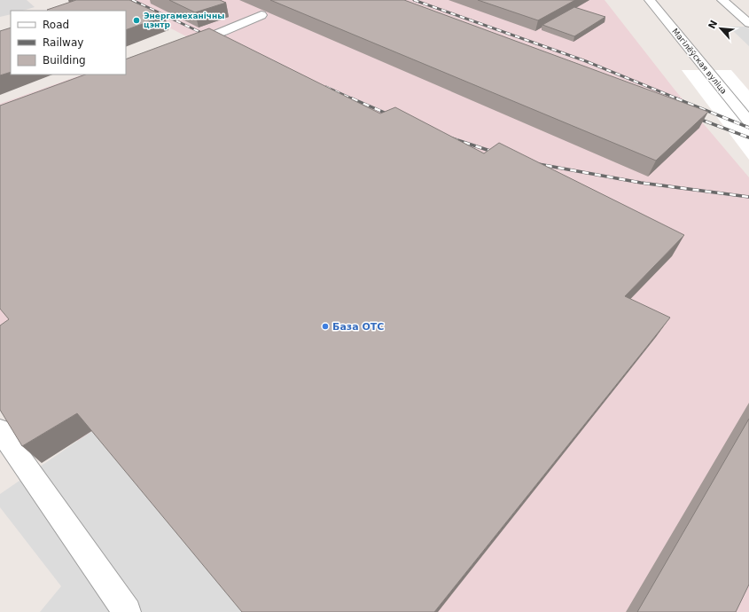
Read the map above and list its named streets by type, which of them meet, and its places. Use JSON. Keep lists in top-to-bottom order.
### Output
{
  "streets": {
    "street": ["Магілёўская вуліца"]
  },
  "places": ["Энергамеханічны цэнтр", "База ОТС"],
  "legend": ["Road", "Railway", "Building"],
  "north": "top left"
}
